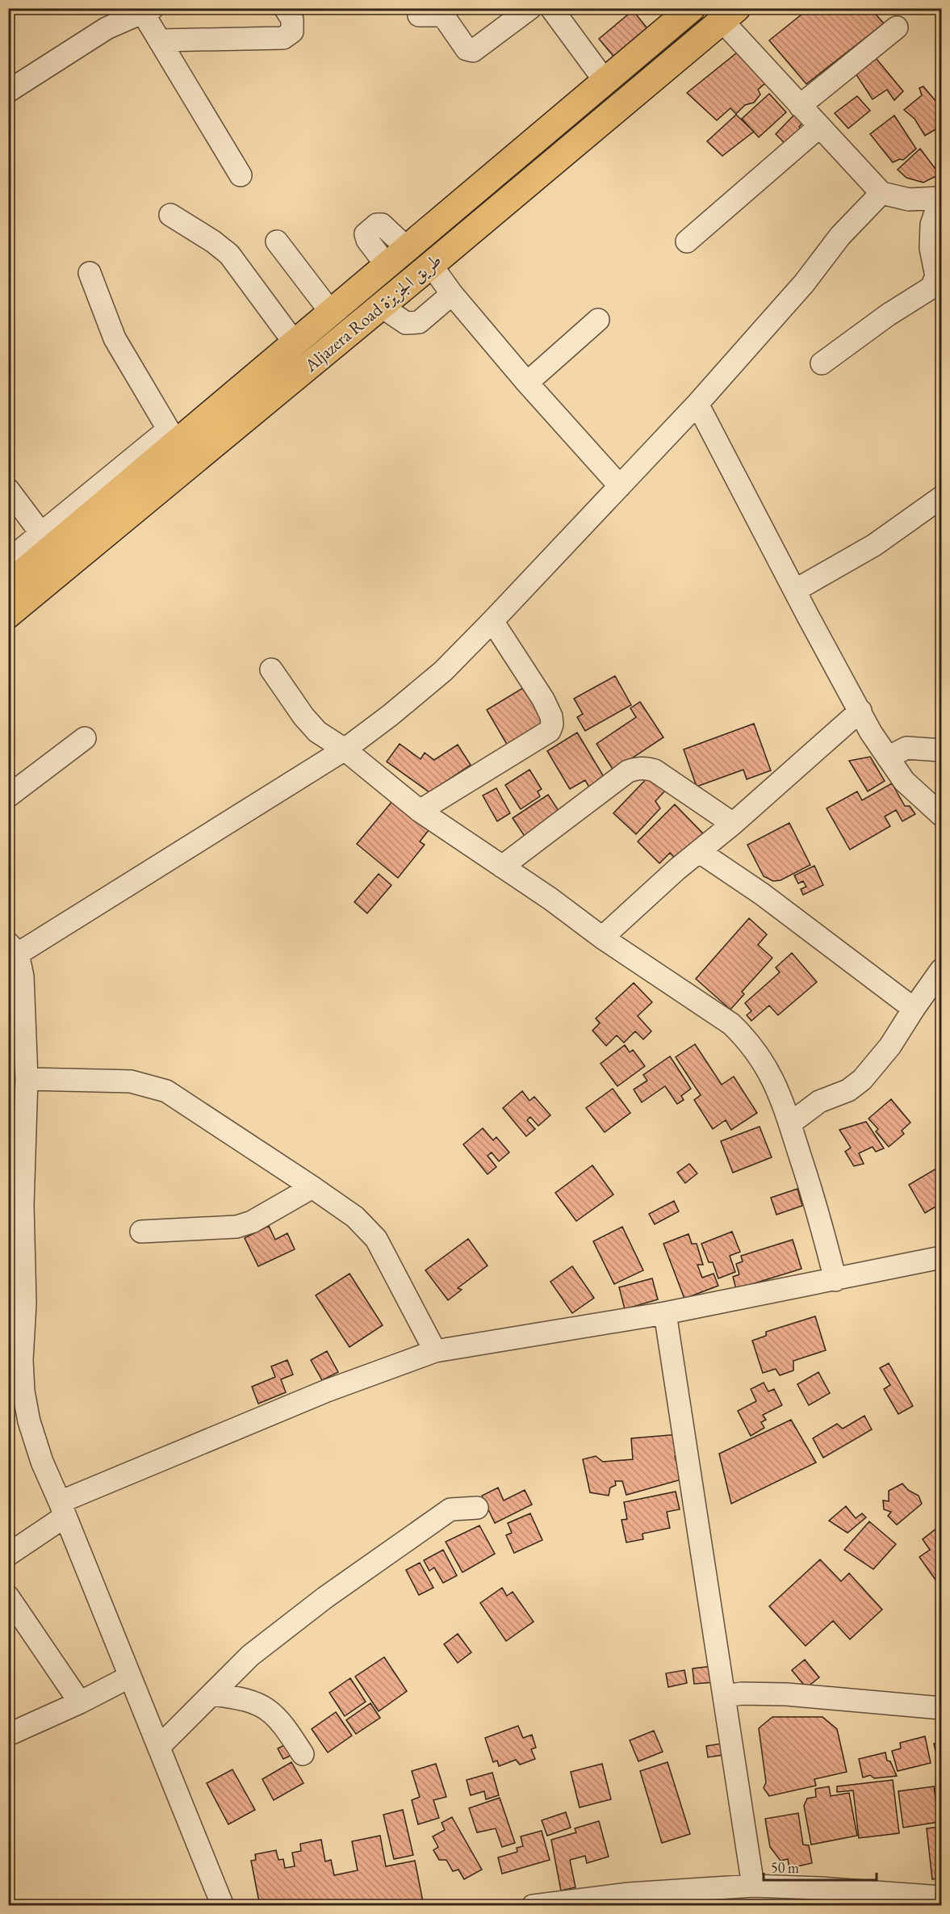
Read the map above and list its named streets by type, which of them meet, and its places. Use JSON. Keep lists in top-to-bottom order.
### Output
{
  "streets": {
    "main road": ["Aljazera Road طريق الجزيزة"]
  },
  "scale_bar": "50 m"
}
